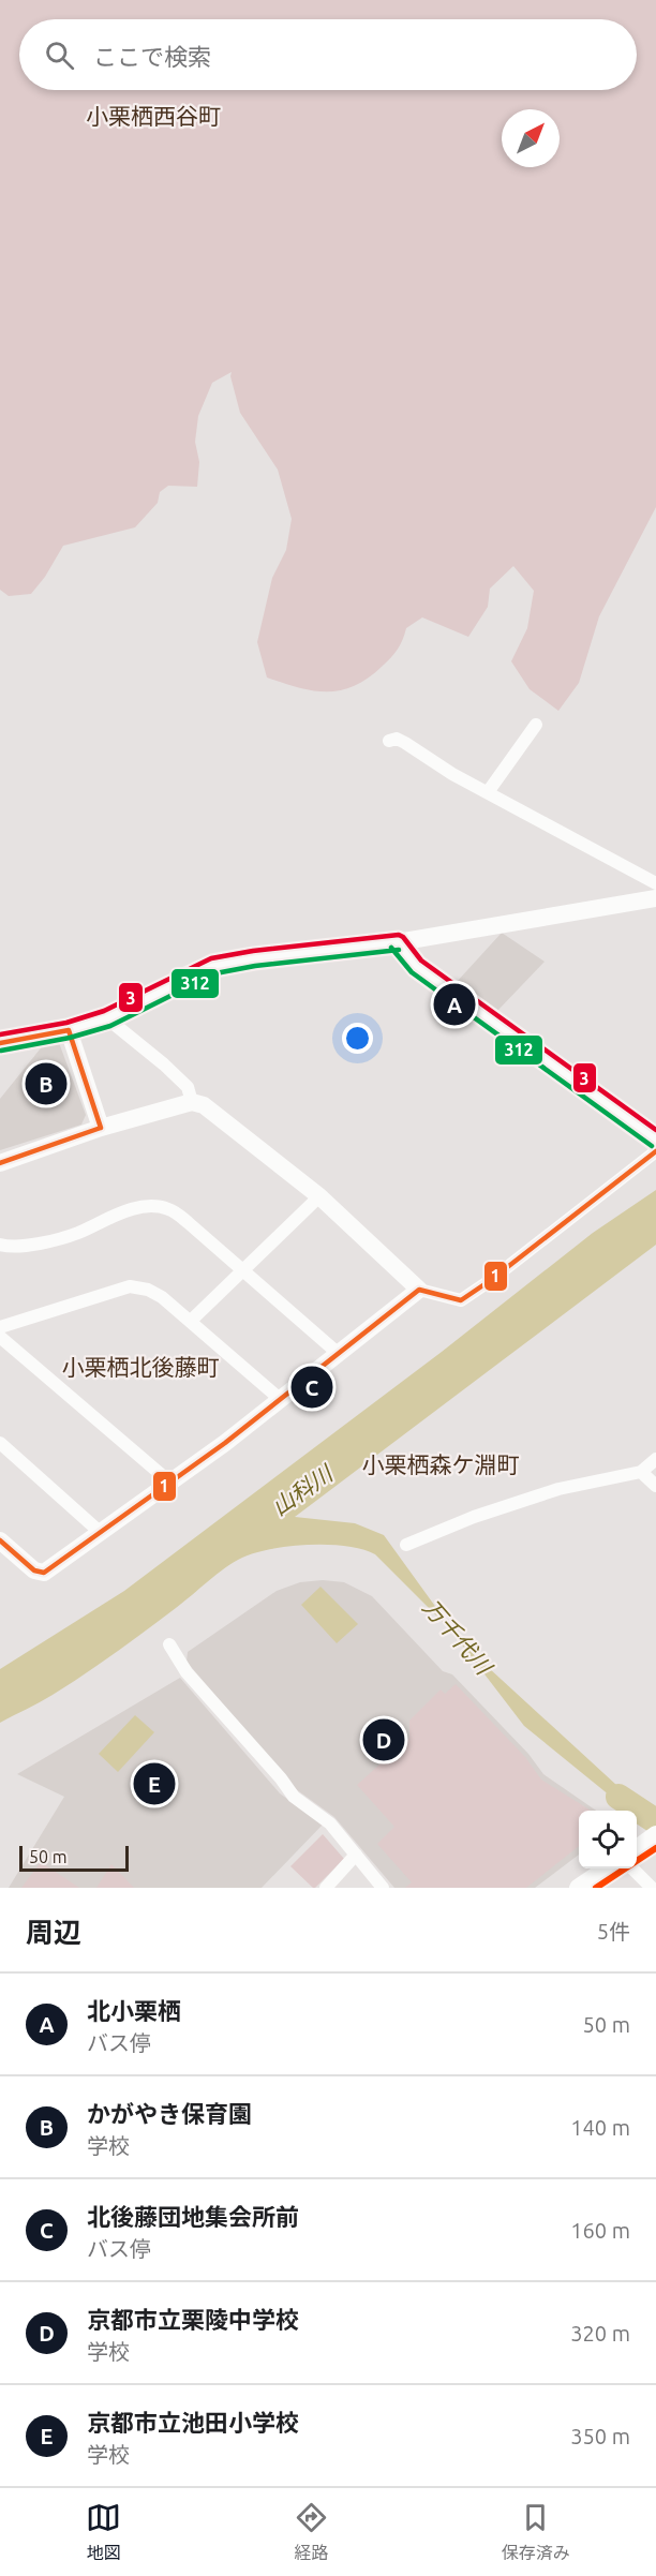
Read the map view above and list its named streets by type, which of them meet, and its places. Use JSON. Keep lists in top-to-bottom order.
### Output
{
  "districts": ["小栗栖西谷町", "小栗栖北後藤町", "小栗栖森ケ淵町"],
  "water": ["山科川", "万千代川"],
  "lines": ["transit line 3", "transit line 312", "transit line 1"],
  "scale_bar": "50 m",
  "north": "top right",
  "page": {
    "search": "ここで検索",
    "pins": [
      "A",
      "B",
      "C",
      "D",
      "E"
    ],
    "scale": "50 m",
    "heading": ["周辺", "5件"],
    "list": [
      {
        "mark": "A",
        "name": "北小栗栖",
        "note": "バス停",
        "value": "50 m"
      },
      {
        "mark": "B",
        "name": "かがやき保育園",
        "note": "学校",
        "value": "140 m"
      },
      {
        "mark": "C",
        "name": "北後藤団地集会所前",
        "note": "バス停",
        "value": "160 m"
      },
      {
        "mark": "D",
        "name": "京都市立栗陵中学校",
        "note": "学校",
        "value": "320 m"
      },
      {
        "mark": "E",
        "name": "京都市立池田小学校",
        "note": "学校",
        "value": "350 m"
      }
    ],
    "nav": ["地図", "経路", "保存済み"]
  }
}
